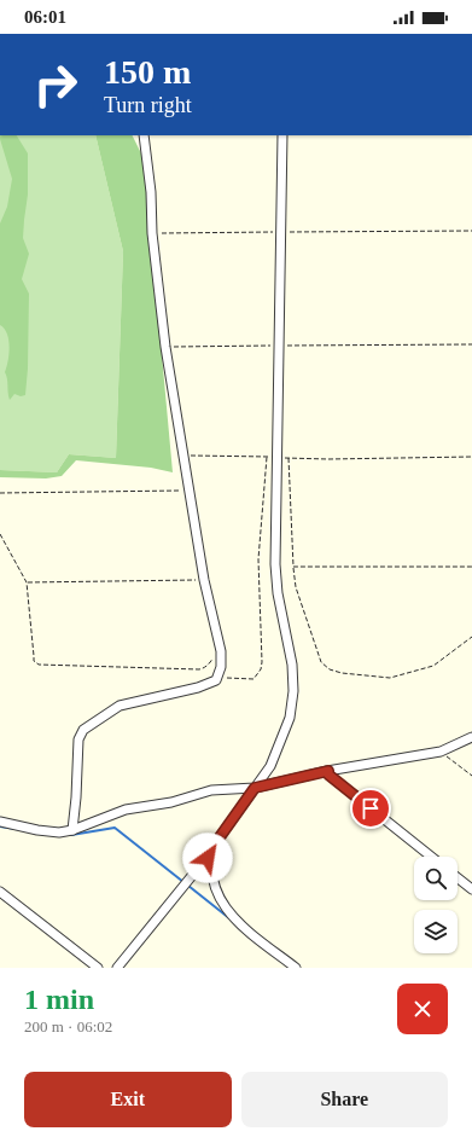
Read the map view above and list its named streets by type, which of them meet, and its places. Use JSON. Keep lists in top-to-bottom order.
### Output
{
  "page": {
    "status": "06:01",
    "turn": ["150 m", "Turn right"],
    "heading": ["1 min", "200 m · 06:02"],
    "buttons": ["Exit", "Share"]
  }
}
